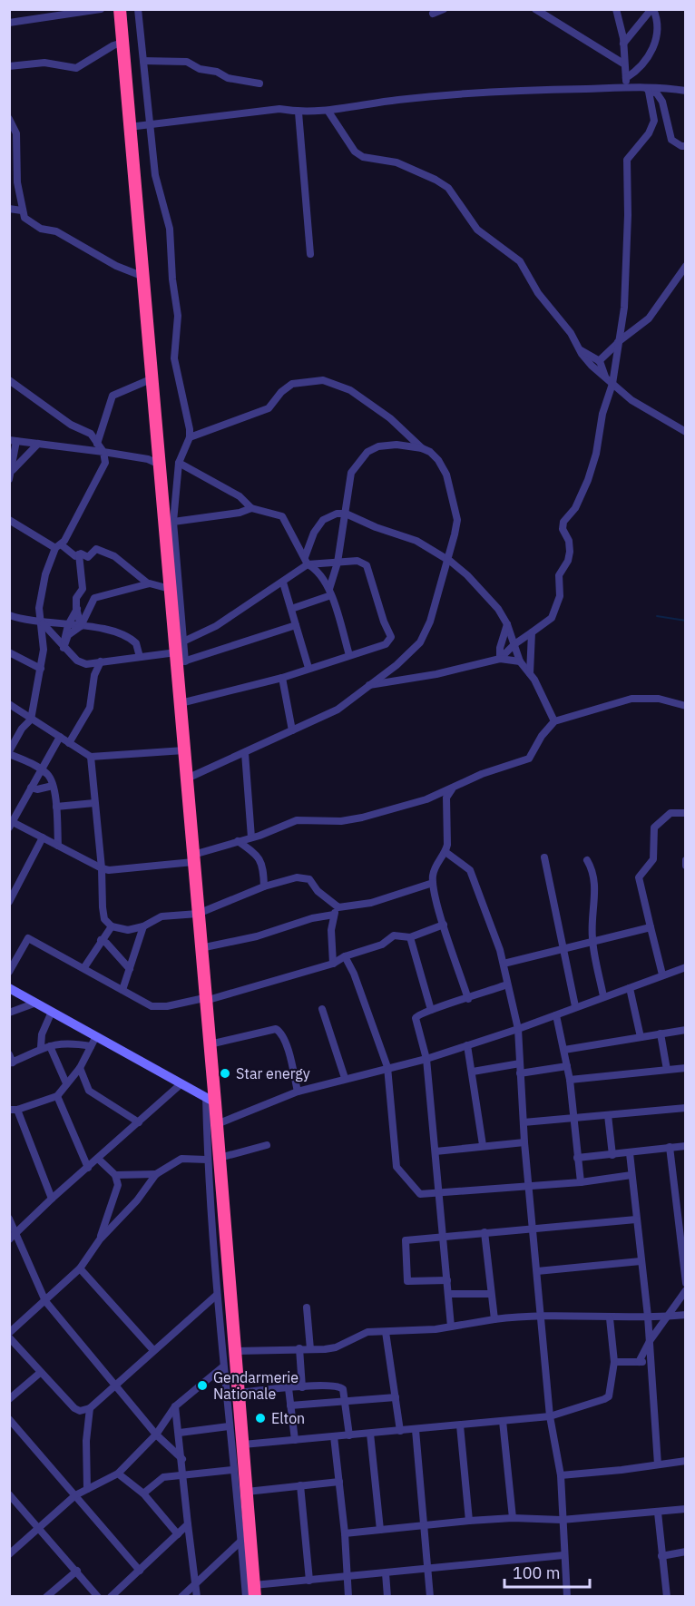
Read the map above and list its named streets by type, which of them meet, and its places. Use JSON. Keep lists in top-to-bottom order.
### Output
{
  "places": ["Star energy", "Gendarmerie Nationale", "Elton"],
  "scale_bar": "100 m"
}
